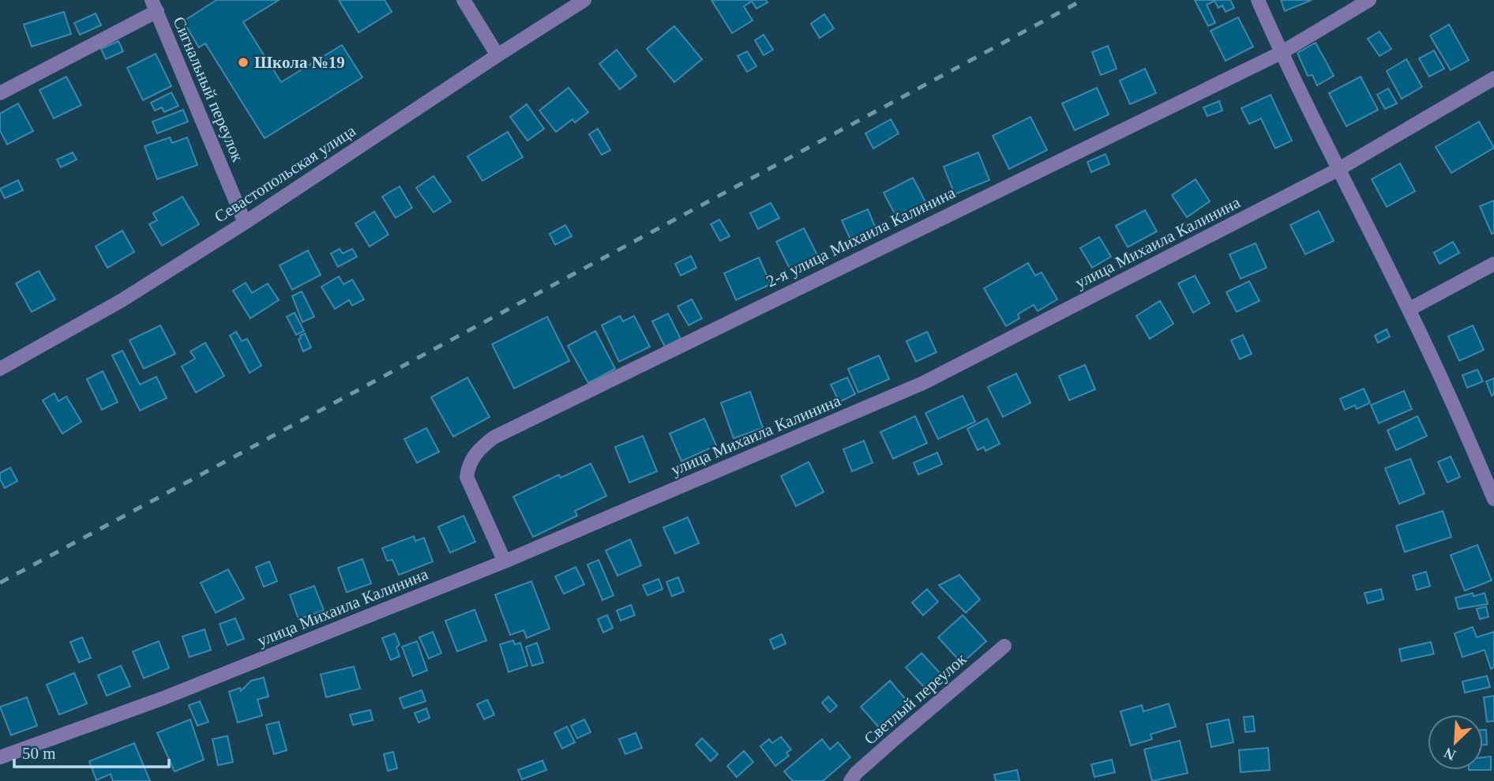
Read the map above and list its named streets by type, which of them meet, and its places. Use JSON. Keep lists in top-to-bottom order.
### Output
{
  "streets": {
    "street": [
      "Сигнальный переулок",
      "Севастопольская улица",
      "2-я улица Михаила Калинина",
      "улица Михаила Калинина",
      "Светлый переулок"
    ]
  },
  "crossings": [
    ["Сигнальный переулок", "Севастопольская улица"],
    ["2-я улица Михаила Калинина", "улица Михаила Калинина"]
  ],
  "places": ["Школа №19"],
  "scale_bar": "50 m",
  "north": "bottom left"
}
